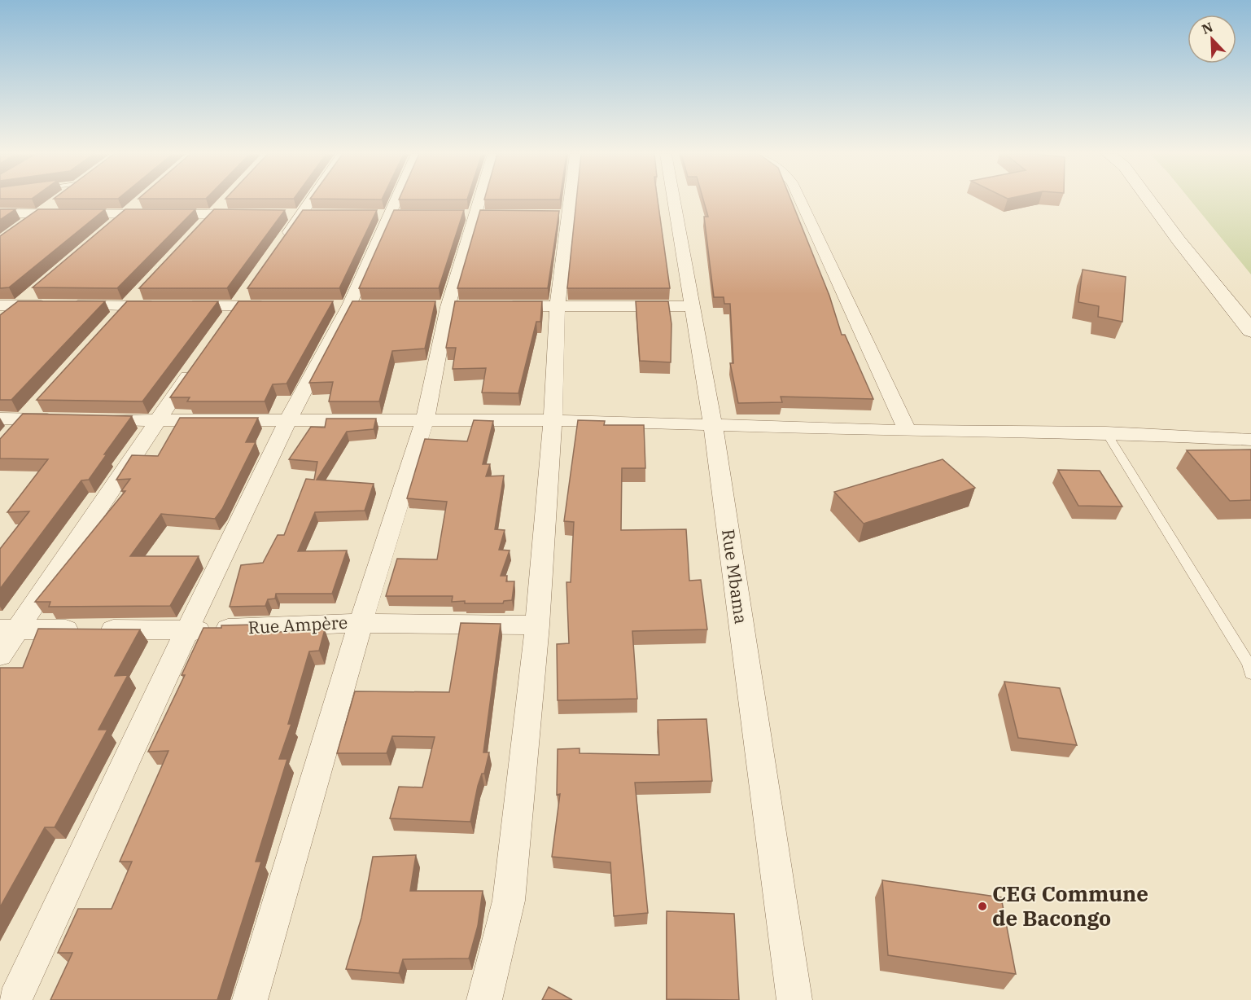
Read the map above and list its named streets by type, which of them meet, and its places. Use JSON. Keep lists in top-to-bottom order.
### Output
{
  "streets": {
    "street": ["Rue Mbama", "Rue Ampère"]
  },
  "places": ["CEG Commune de Bacongo"],
  "north": "top left"
}
